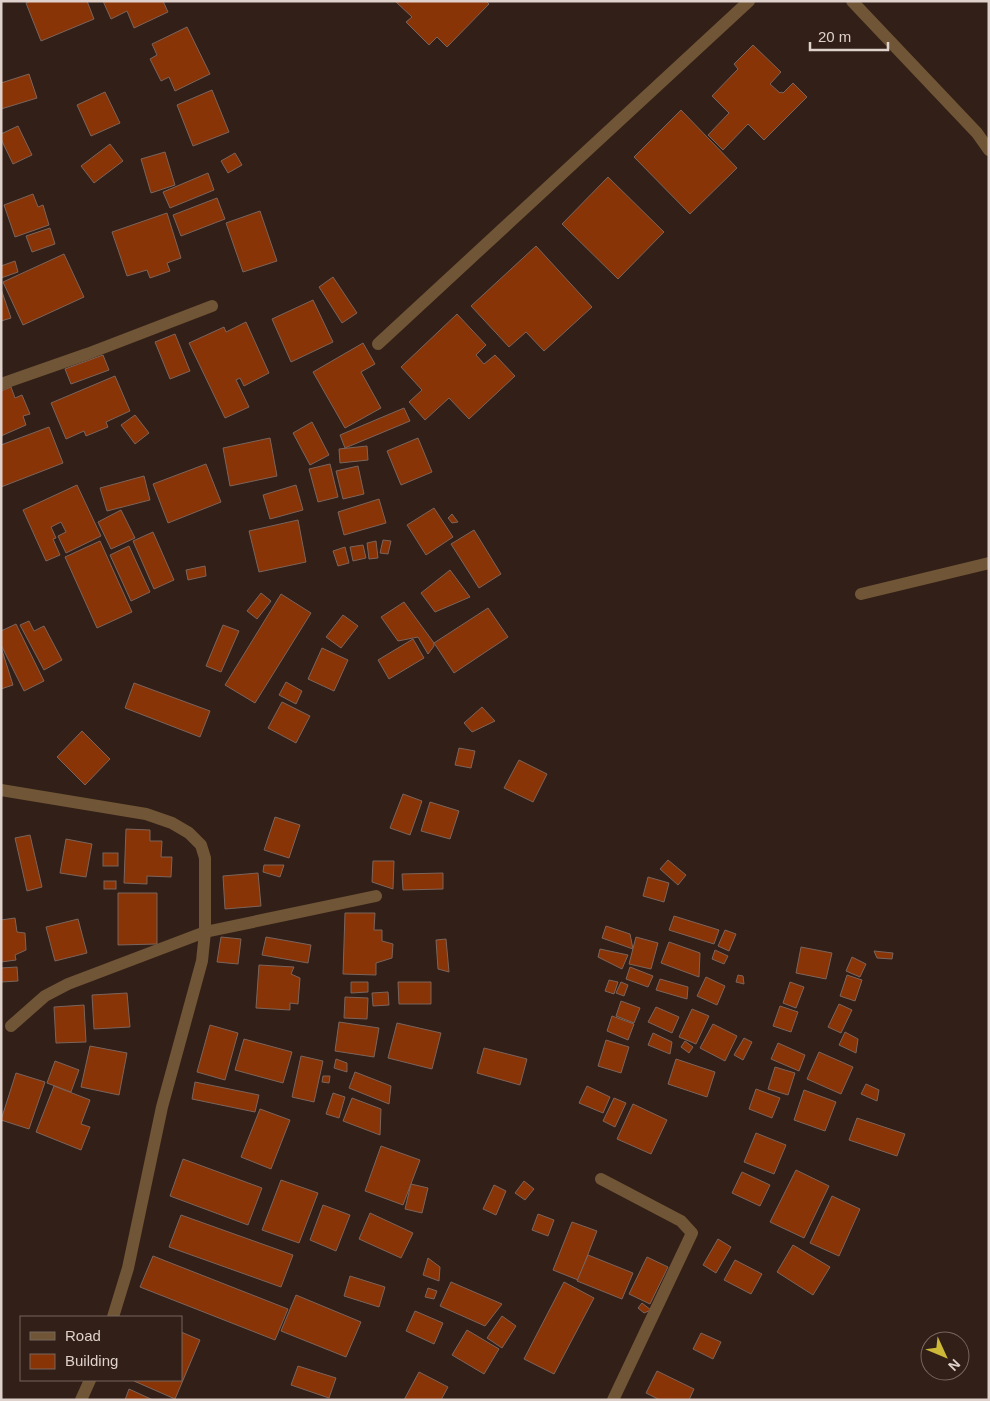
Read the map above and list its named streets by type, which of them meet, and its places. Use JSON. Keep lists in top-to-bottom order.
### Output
{
  "legend": ["Road", "Building"],
  "scale_bar": "20 m",
  "north": "bottom right"
}
